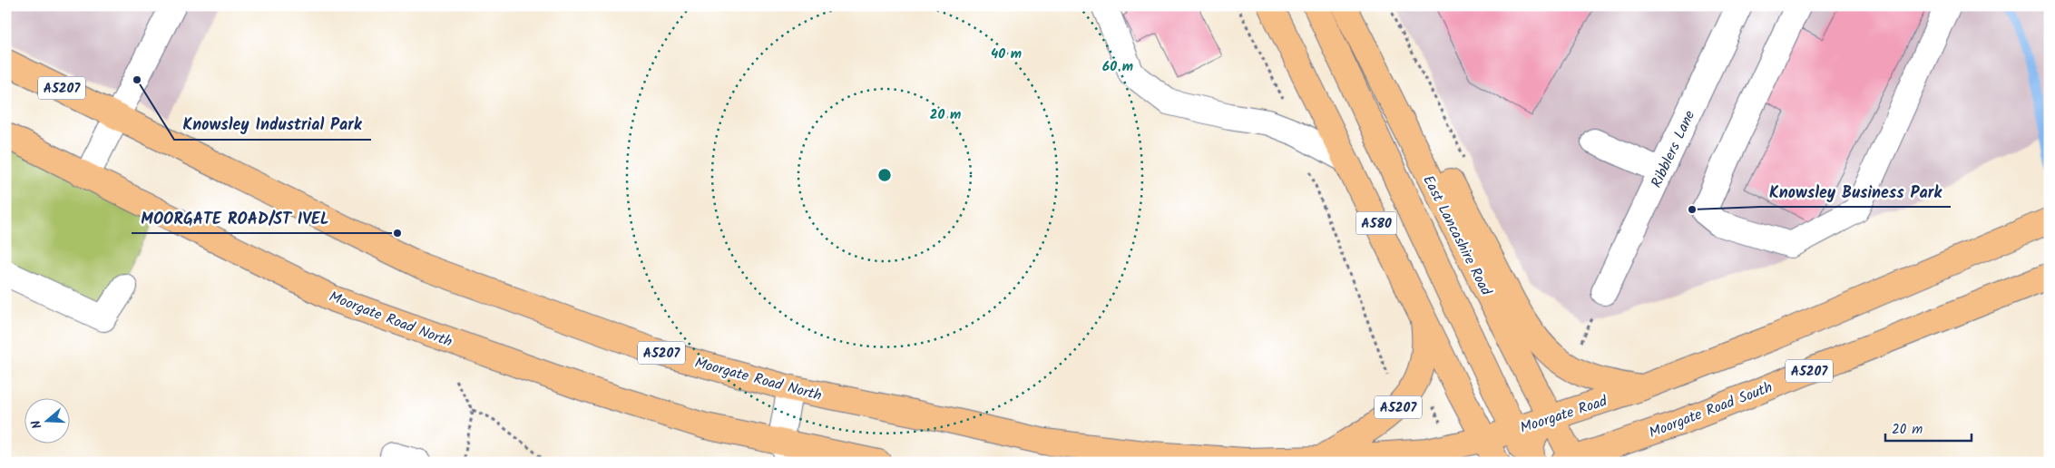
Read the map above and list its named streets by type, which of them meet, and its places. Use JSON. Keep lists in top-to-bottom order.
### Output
{
  "streets": {
    "main road": [
      "A5207",
      "A580",
      "East Lancashire Road",
      "Moorgate Road North",
      "Moorgate Road South",
      "Moorgate Road"
    ],
    "street": ["Ribblers Lane"]
  },
  "crossings": [
    ["A5207", "A580"],
    ["A5207", "East Lancashire Road"],
    ["A5207", "Moorgate Road North"],
    ["A5207", "Moorgate Road"],
    ["A580", "Moorgate Road North"],
    ["A580", "Moorgate Road"],
    ["East Lancashire Road", "Moorgate Road South"],
    ["East Lancashire Road", "Moorgate Road"],
    ["Moorgate Road North", "Moorgate Road"]
  ],
  "places": ["Knowsley Industrial Park", "Knowsley Business Park", "MOORGATE ROAD/ST IVEL"],
  "scale_bar": "20 m",
  "north": "left",
  "rings": ["40 m", "60 m", "20 m"]
}
